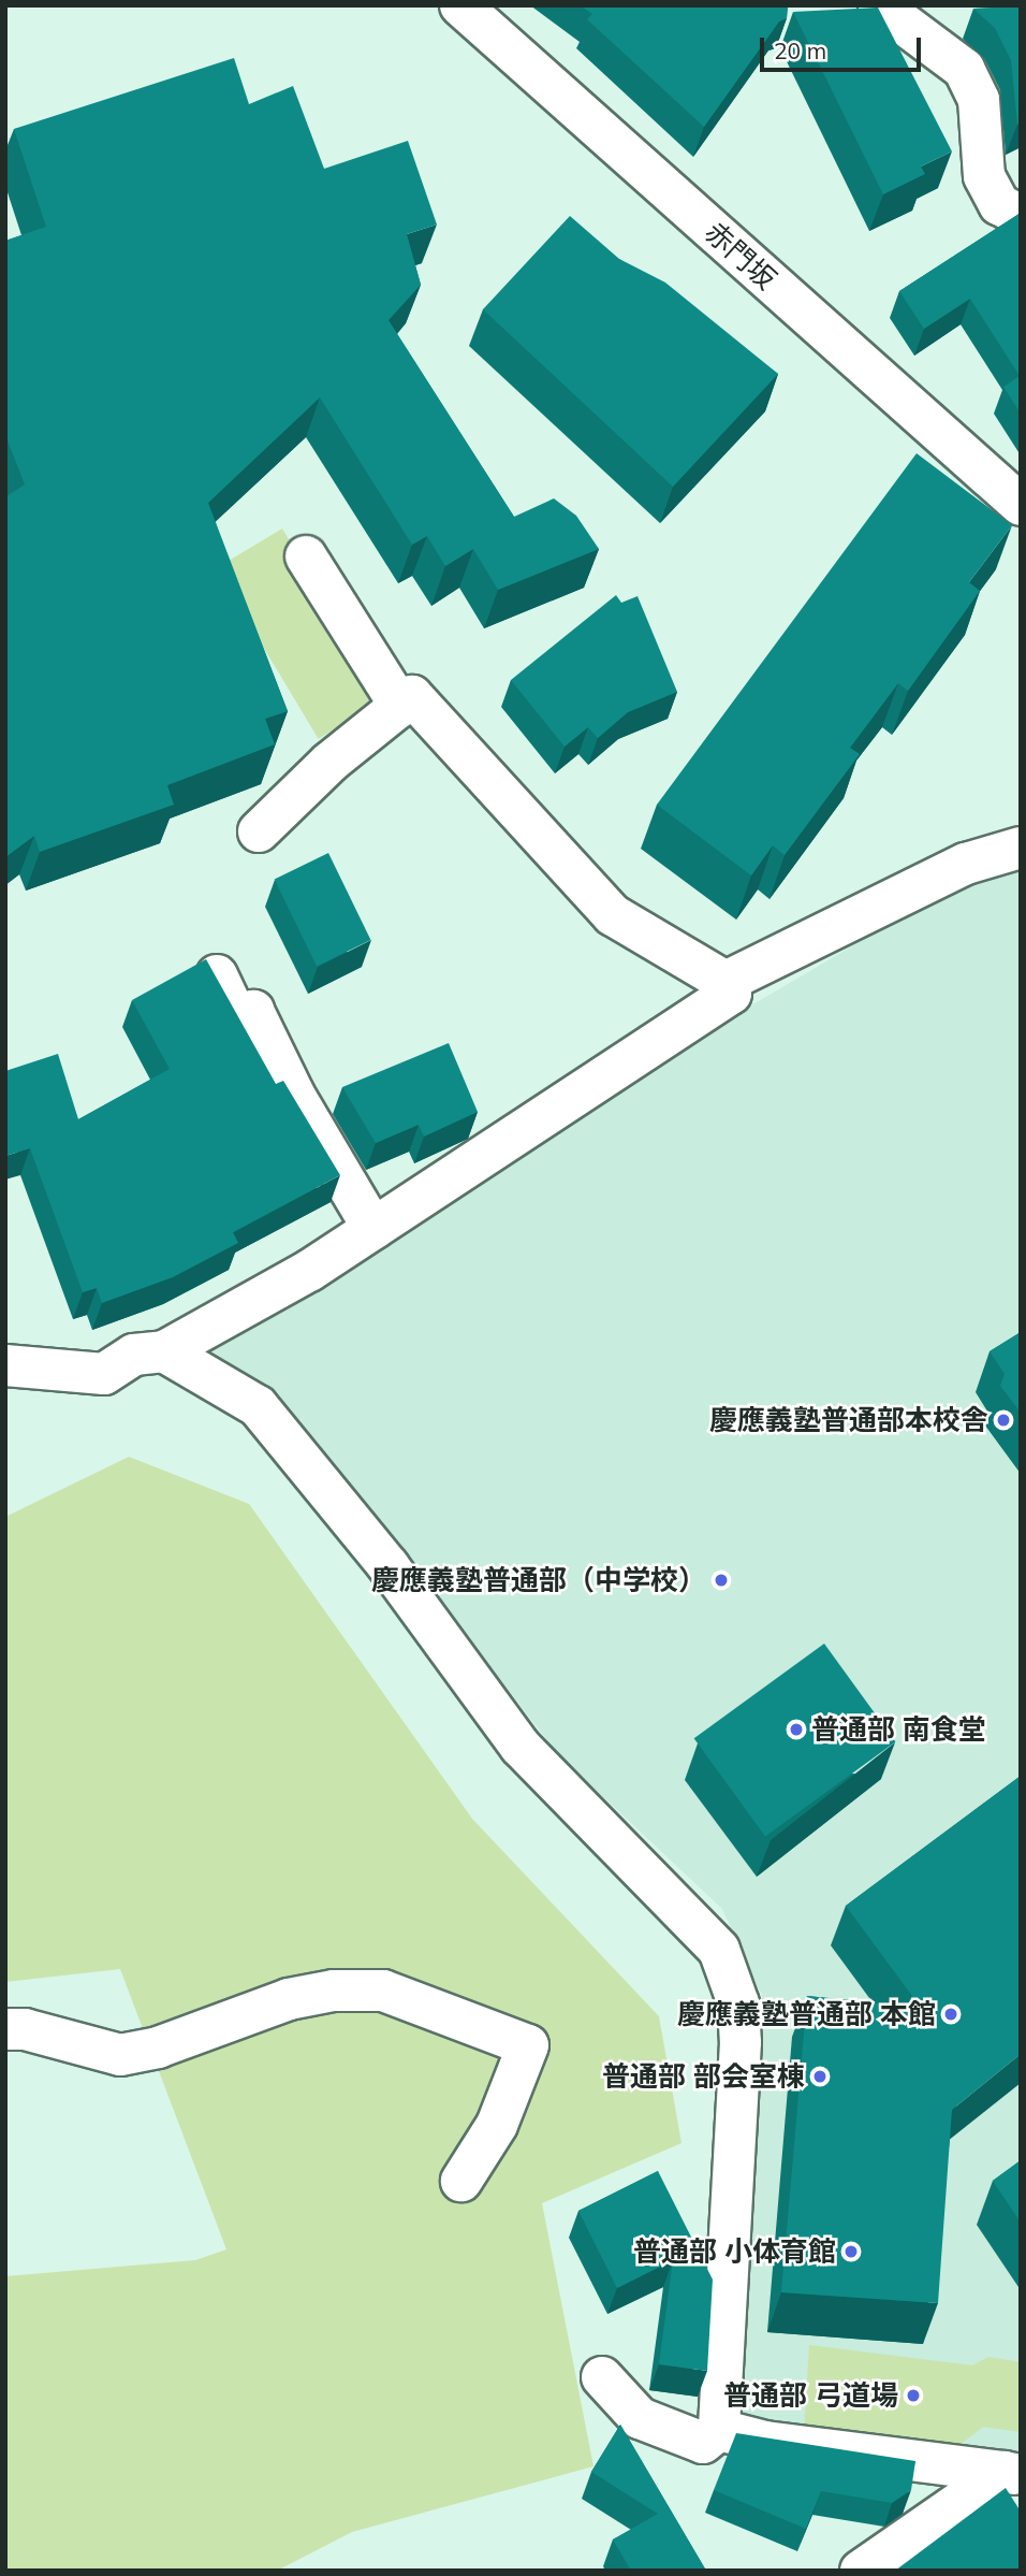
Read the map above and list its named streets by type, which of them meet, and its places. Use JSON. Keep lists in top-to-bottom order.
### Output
{
  "streets": {
    "street": ["赤門坂"]
  },
  "places": [
    "慶應義塾普通部本校舎",
    "慶應義塾普通部（中学校）",
    "普通部 南食堂",
    "慶應義塾普通部 本館",
    "普通部 部会室棟",
    "普通部 小体育館",
    "普通部 弓道場"
  ],
  "scale_bar": "20 m"
}
